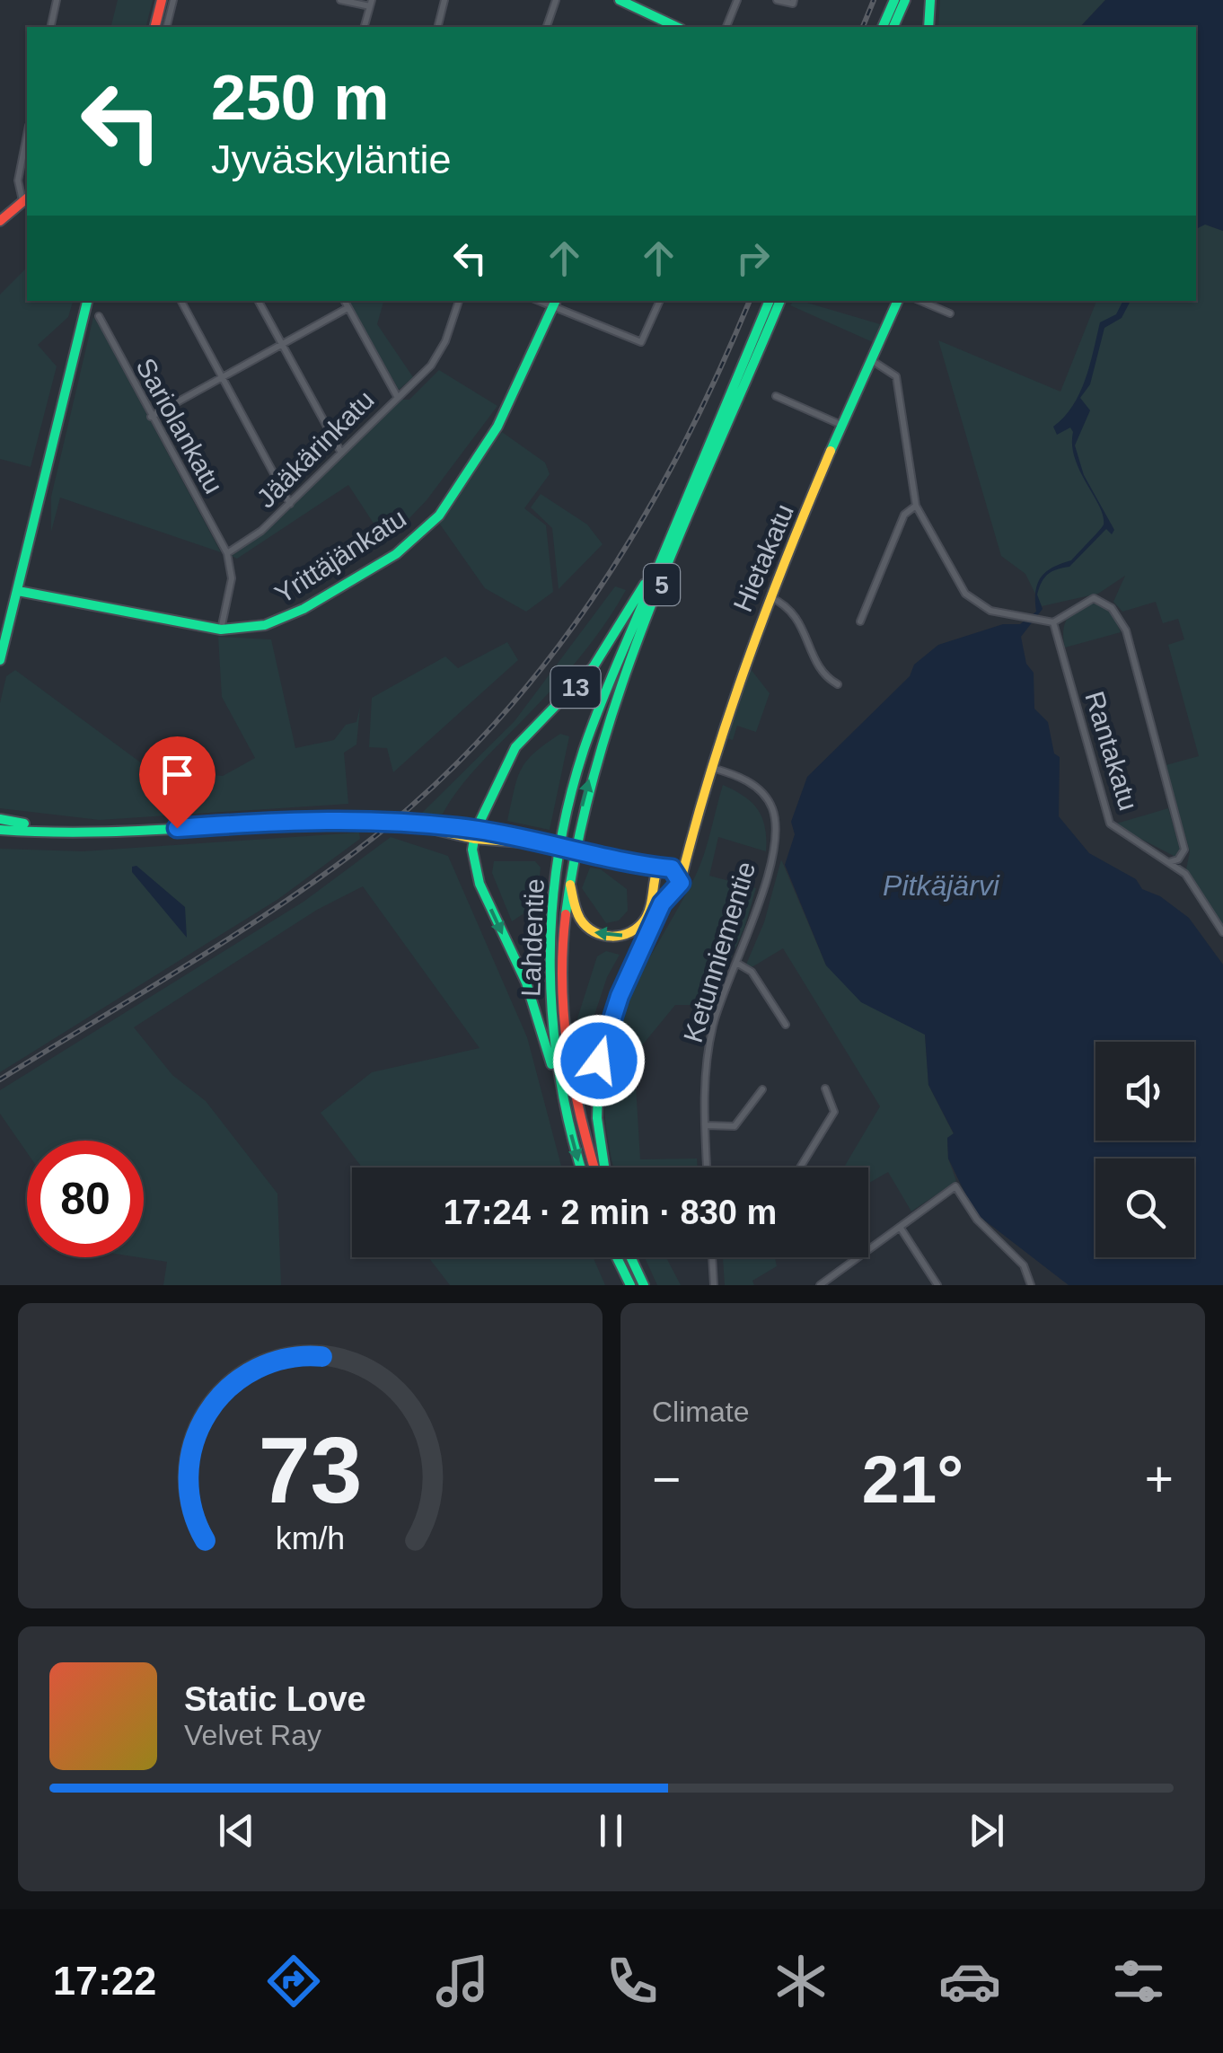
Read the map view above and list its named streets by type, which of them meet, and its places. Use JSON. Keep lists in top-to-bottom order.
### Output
{
  "streets": {
    "main road": [
      "Yrittäjänkatu",
      "Hietakatu",
      "5",
      "13",
      "Lahdentie"
    ],
    "street": [
      "Sariolankatu",
      "Jääkärinkatu",
      "Rantakatu",
      "Ketunniementie"
    ]
  },
  "crossings": [
    ["Sariolankatu", "Jääkärinkatu"],
    ["Hietakatu", "Lahdentie"],
    ["Hietakatu", "Ketunniementie"],
    ["13", "Lahdentie"]
  ],
  "water": ["Pitkäjärvi"],
  "page": {
    "turn": ["250 m", "Jyväskyläntie"],
    "limit": "80",
    "trip": "17:24 · 2 min · 830 m",
    "tile": "Climate",
    "heat": ["−", "21°", "+"],
    "song": ["Static Love", "Velvet Ray"],
    "tabs": "17:22",
    "gauge": ["73", "km/h"]
  }
}
